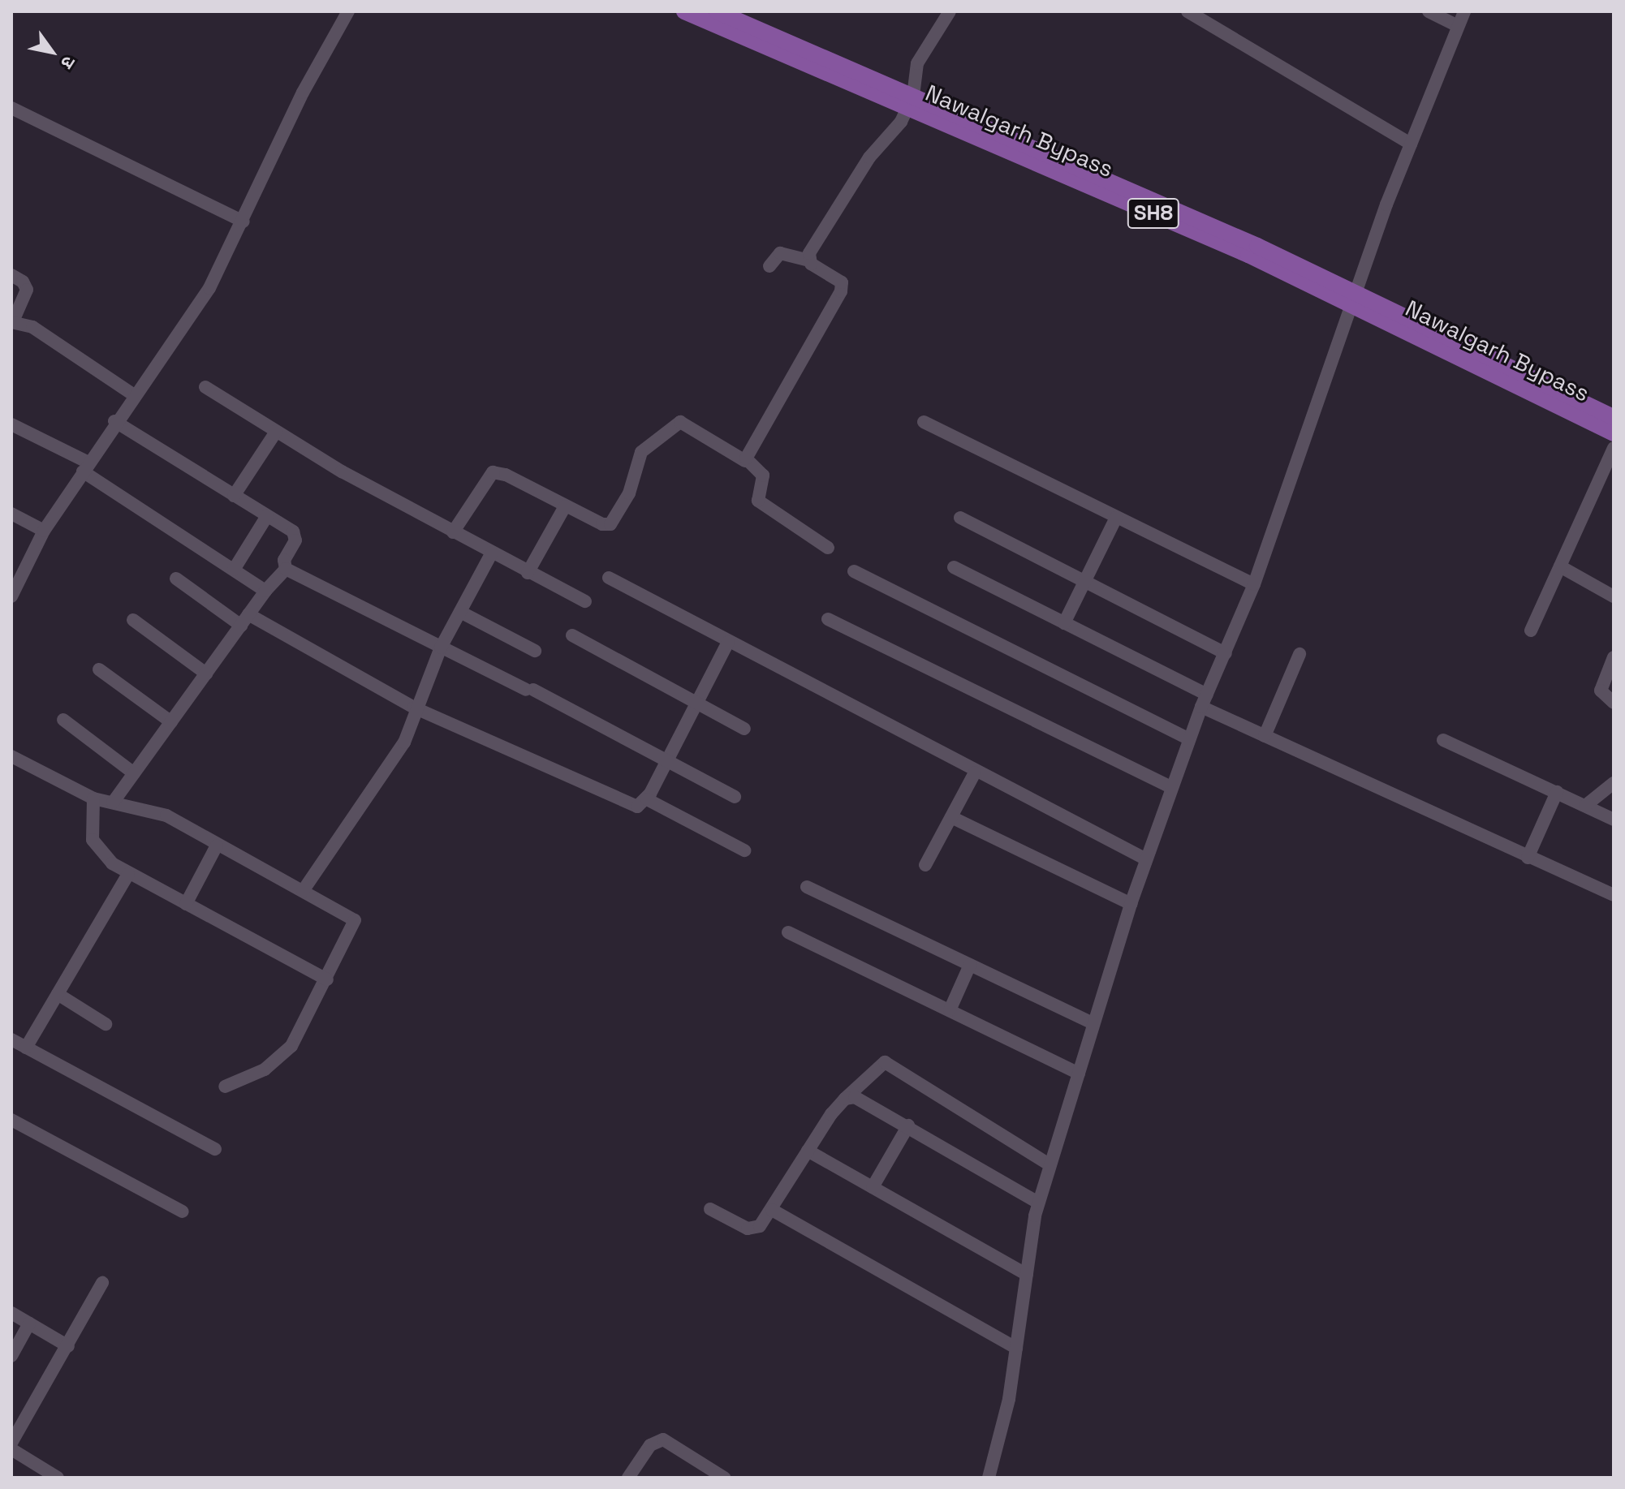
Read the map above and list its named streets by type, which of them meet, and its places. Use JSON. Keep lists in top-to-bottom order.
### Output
{
  "streets": {
    "main road": ["Nawalgarh Bypass", "SH8"]
  },
  "north": "bottom right"
}
